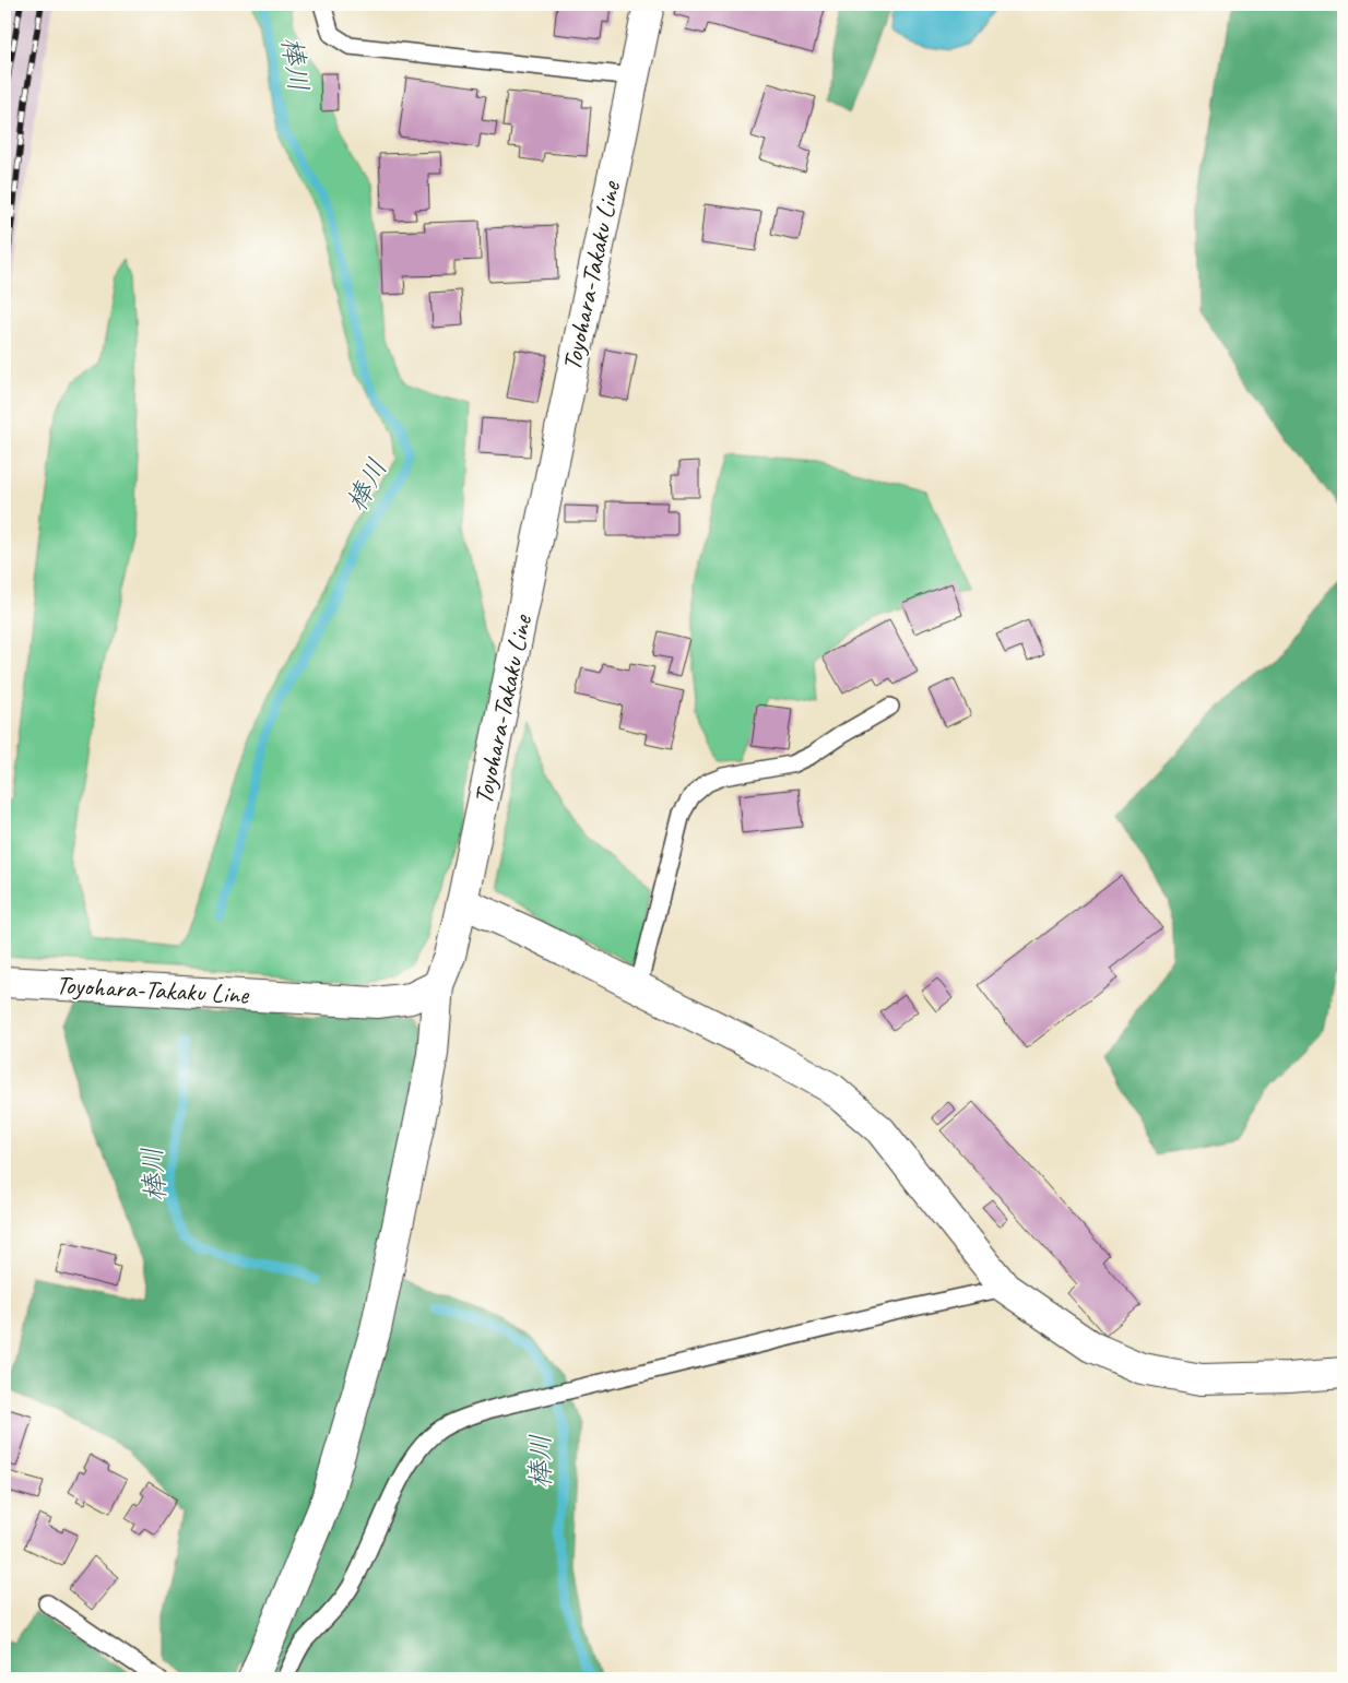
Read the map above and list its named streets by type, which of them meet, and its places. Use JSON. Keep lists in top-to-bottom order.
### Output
{
  "streets": {
    "street": ["Toyohara-Takaku Line"]
  },
  "water": ["棒川"]
}
